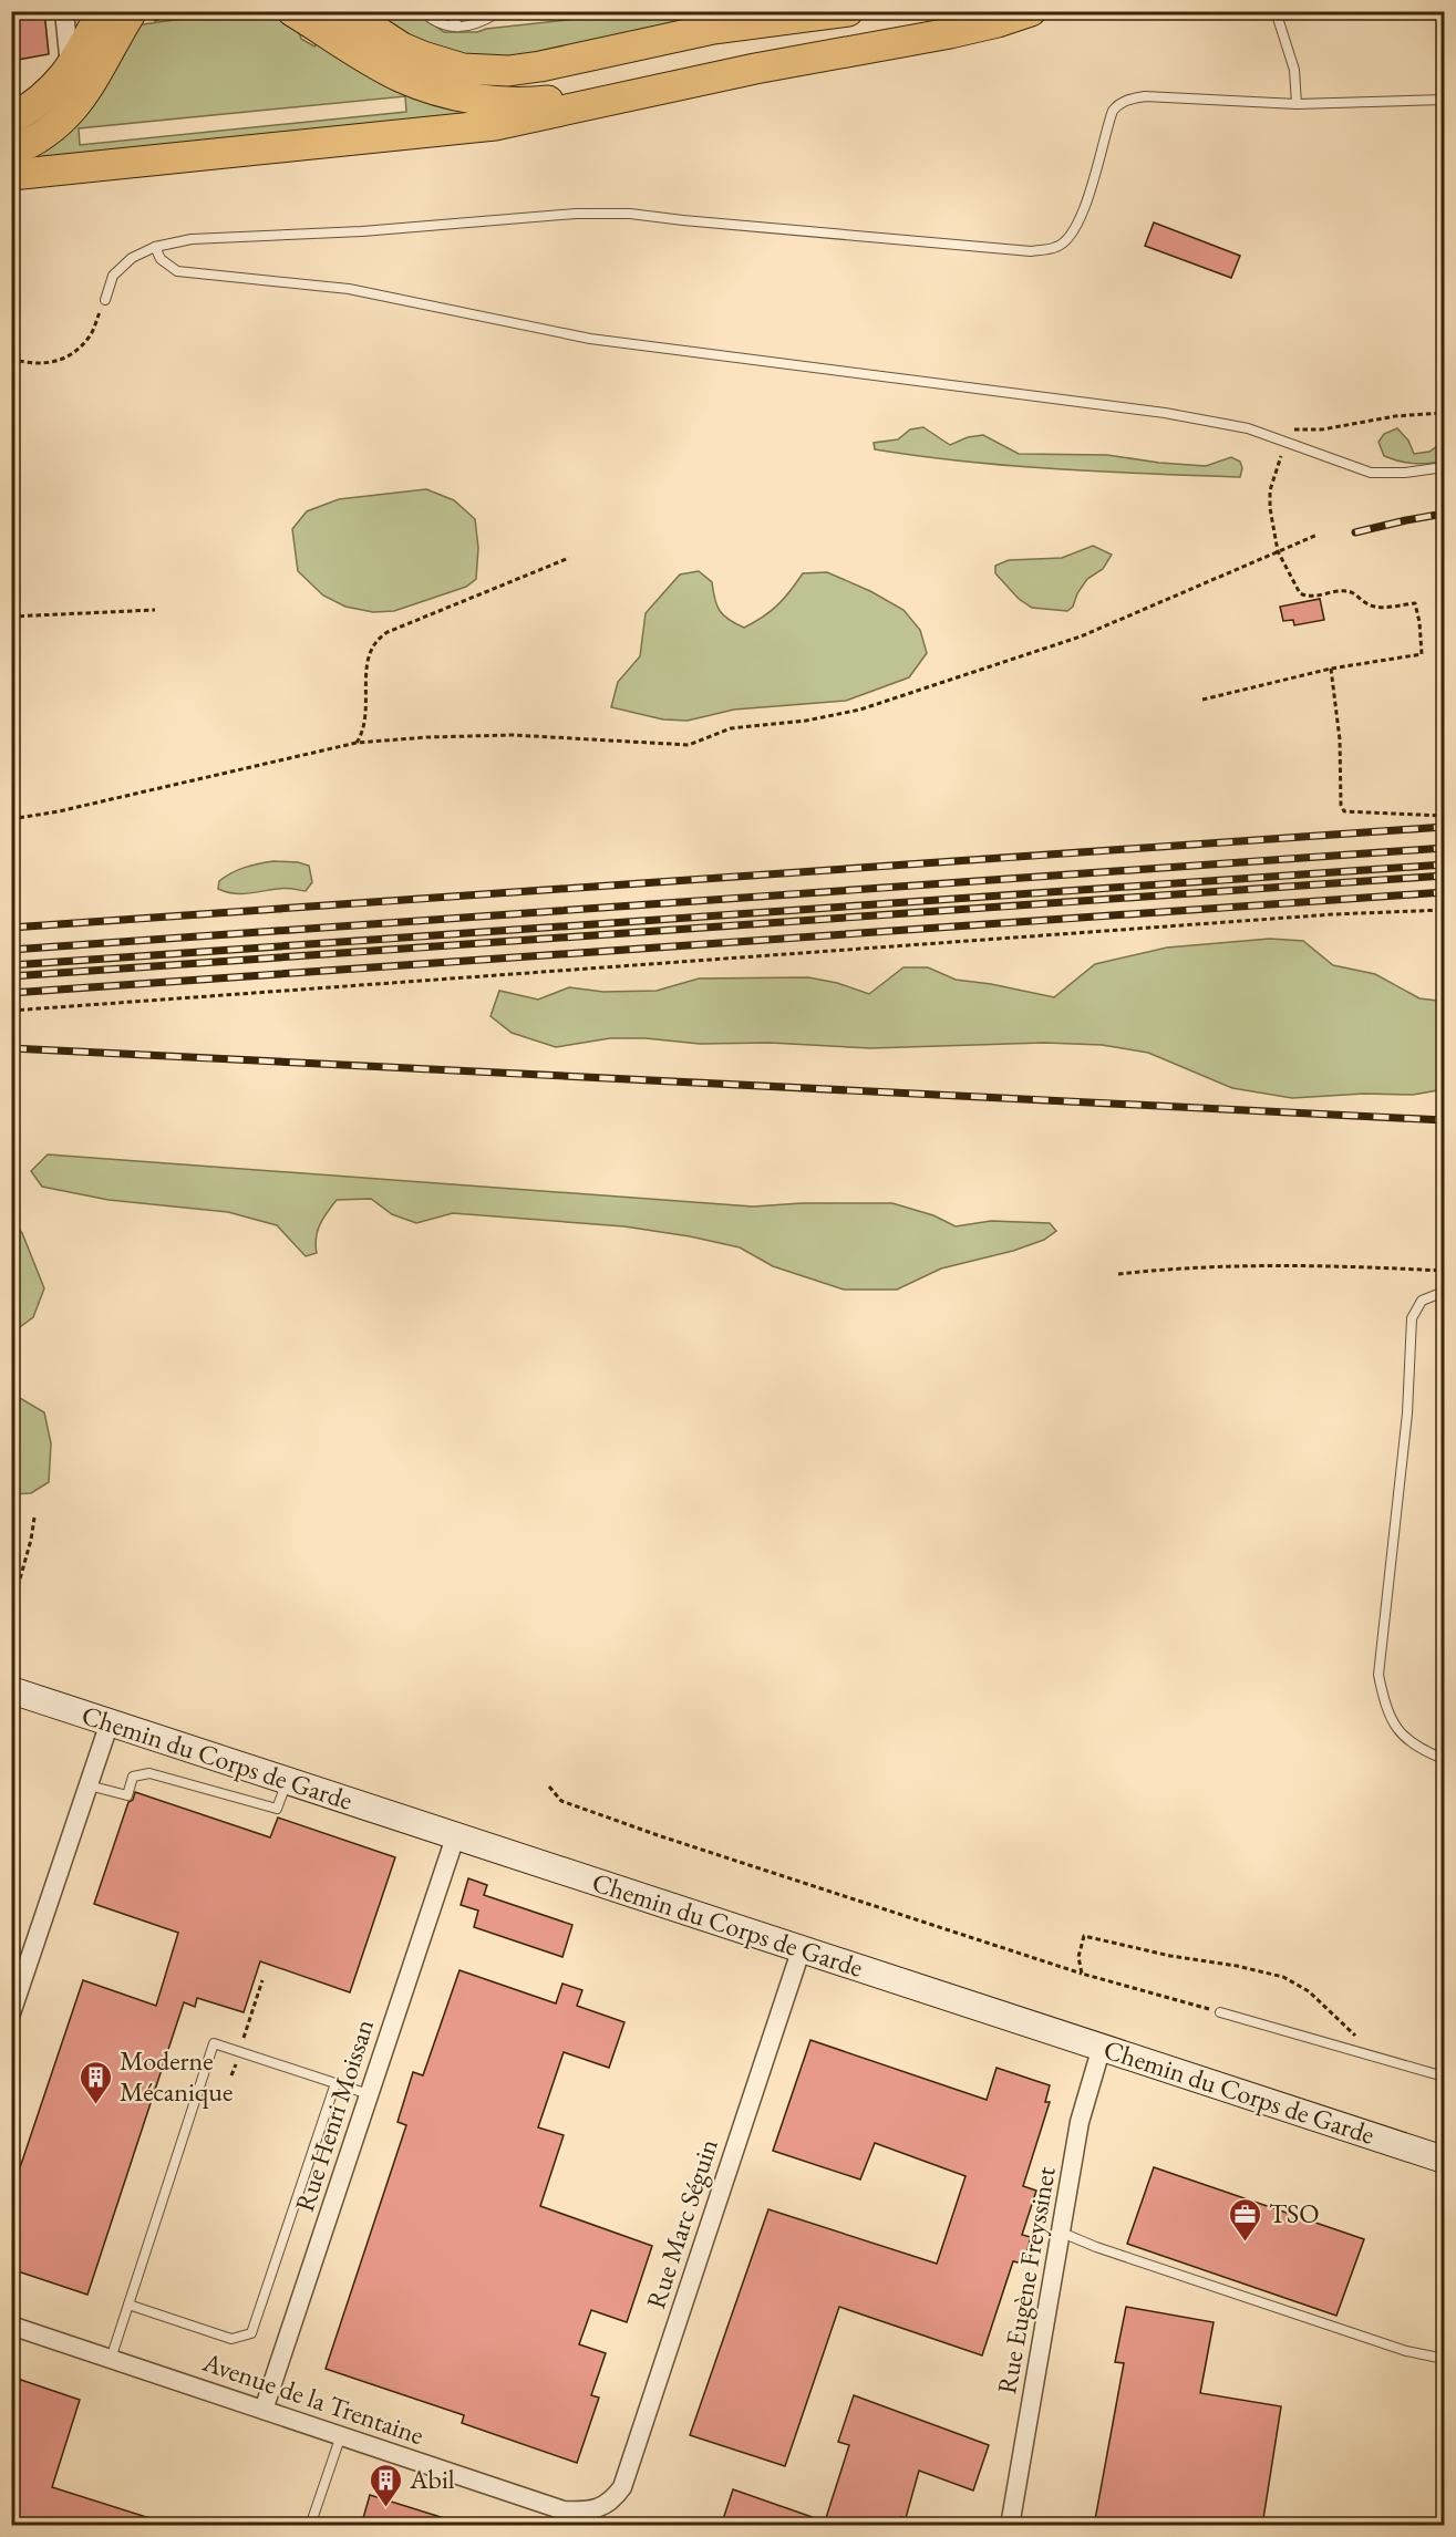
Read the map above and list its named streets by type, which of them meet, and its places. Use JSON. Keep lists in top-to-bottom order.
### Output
{
  "streets": {
    "street": [
      "Chemin du Corps de Garde",
      "Rue Henri Moissan",
      "Rue Marc Séguin",
      "Rue Eugène Freyssinet",
      "Avenue de la Trentaine"
    ]
  },
  "crossings": [
    ["Chemin du Corps de Garde", "Rue Henri Moissan"],
    ["Chemin du Corps de Garde", "Rue Marc Séguin"],
    ["Chemin du Corps de Garde", "Rue Eugène Freyssinet"],
    ["Rue Henri Moissan", "Avenue de la Trentaine"],
    ["Rue Marc Séguin", "Avenue de la Trentaine"]
  ],
  "places": {
    "building": ["Moderne Mécanique", "Abil"],
    "office": ["TSO"]
  }
}
